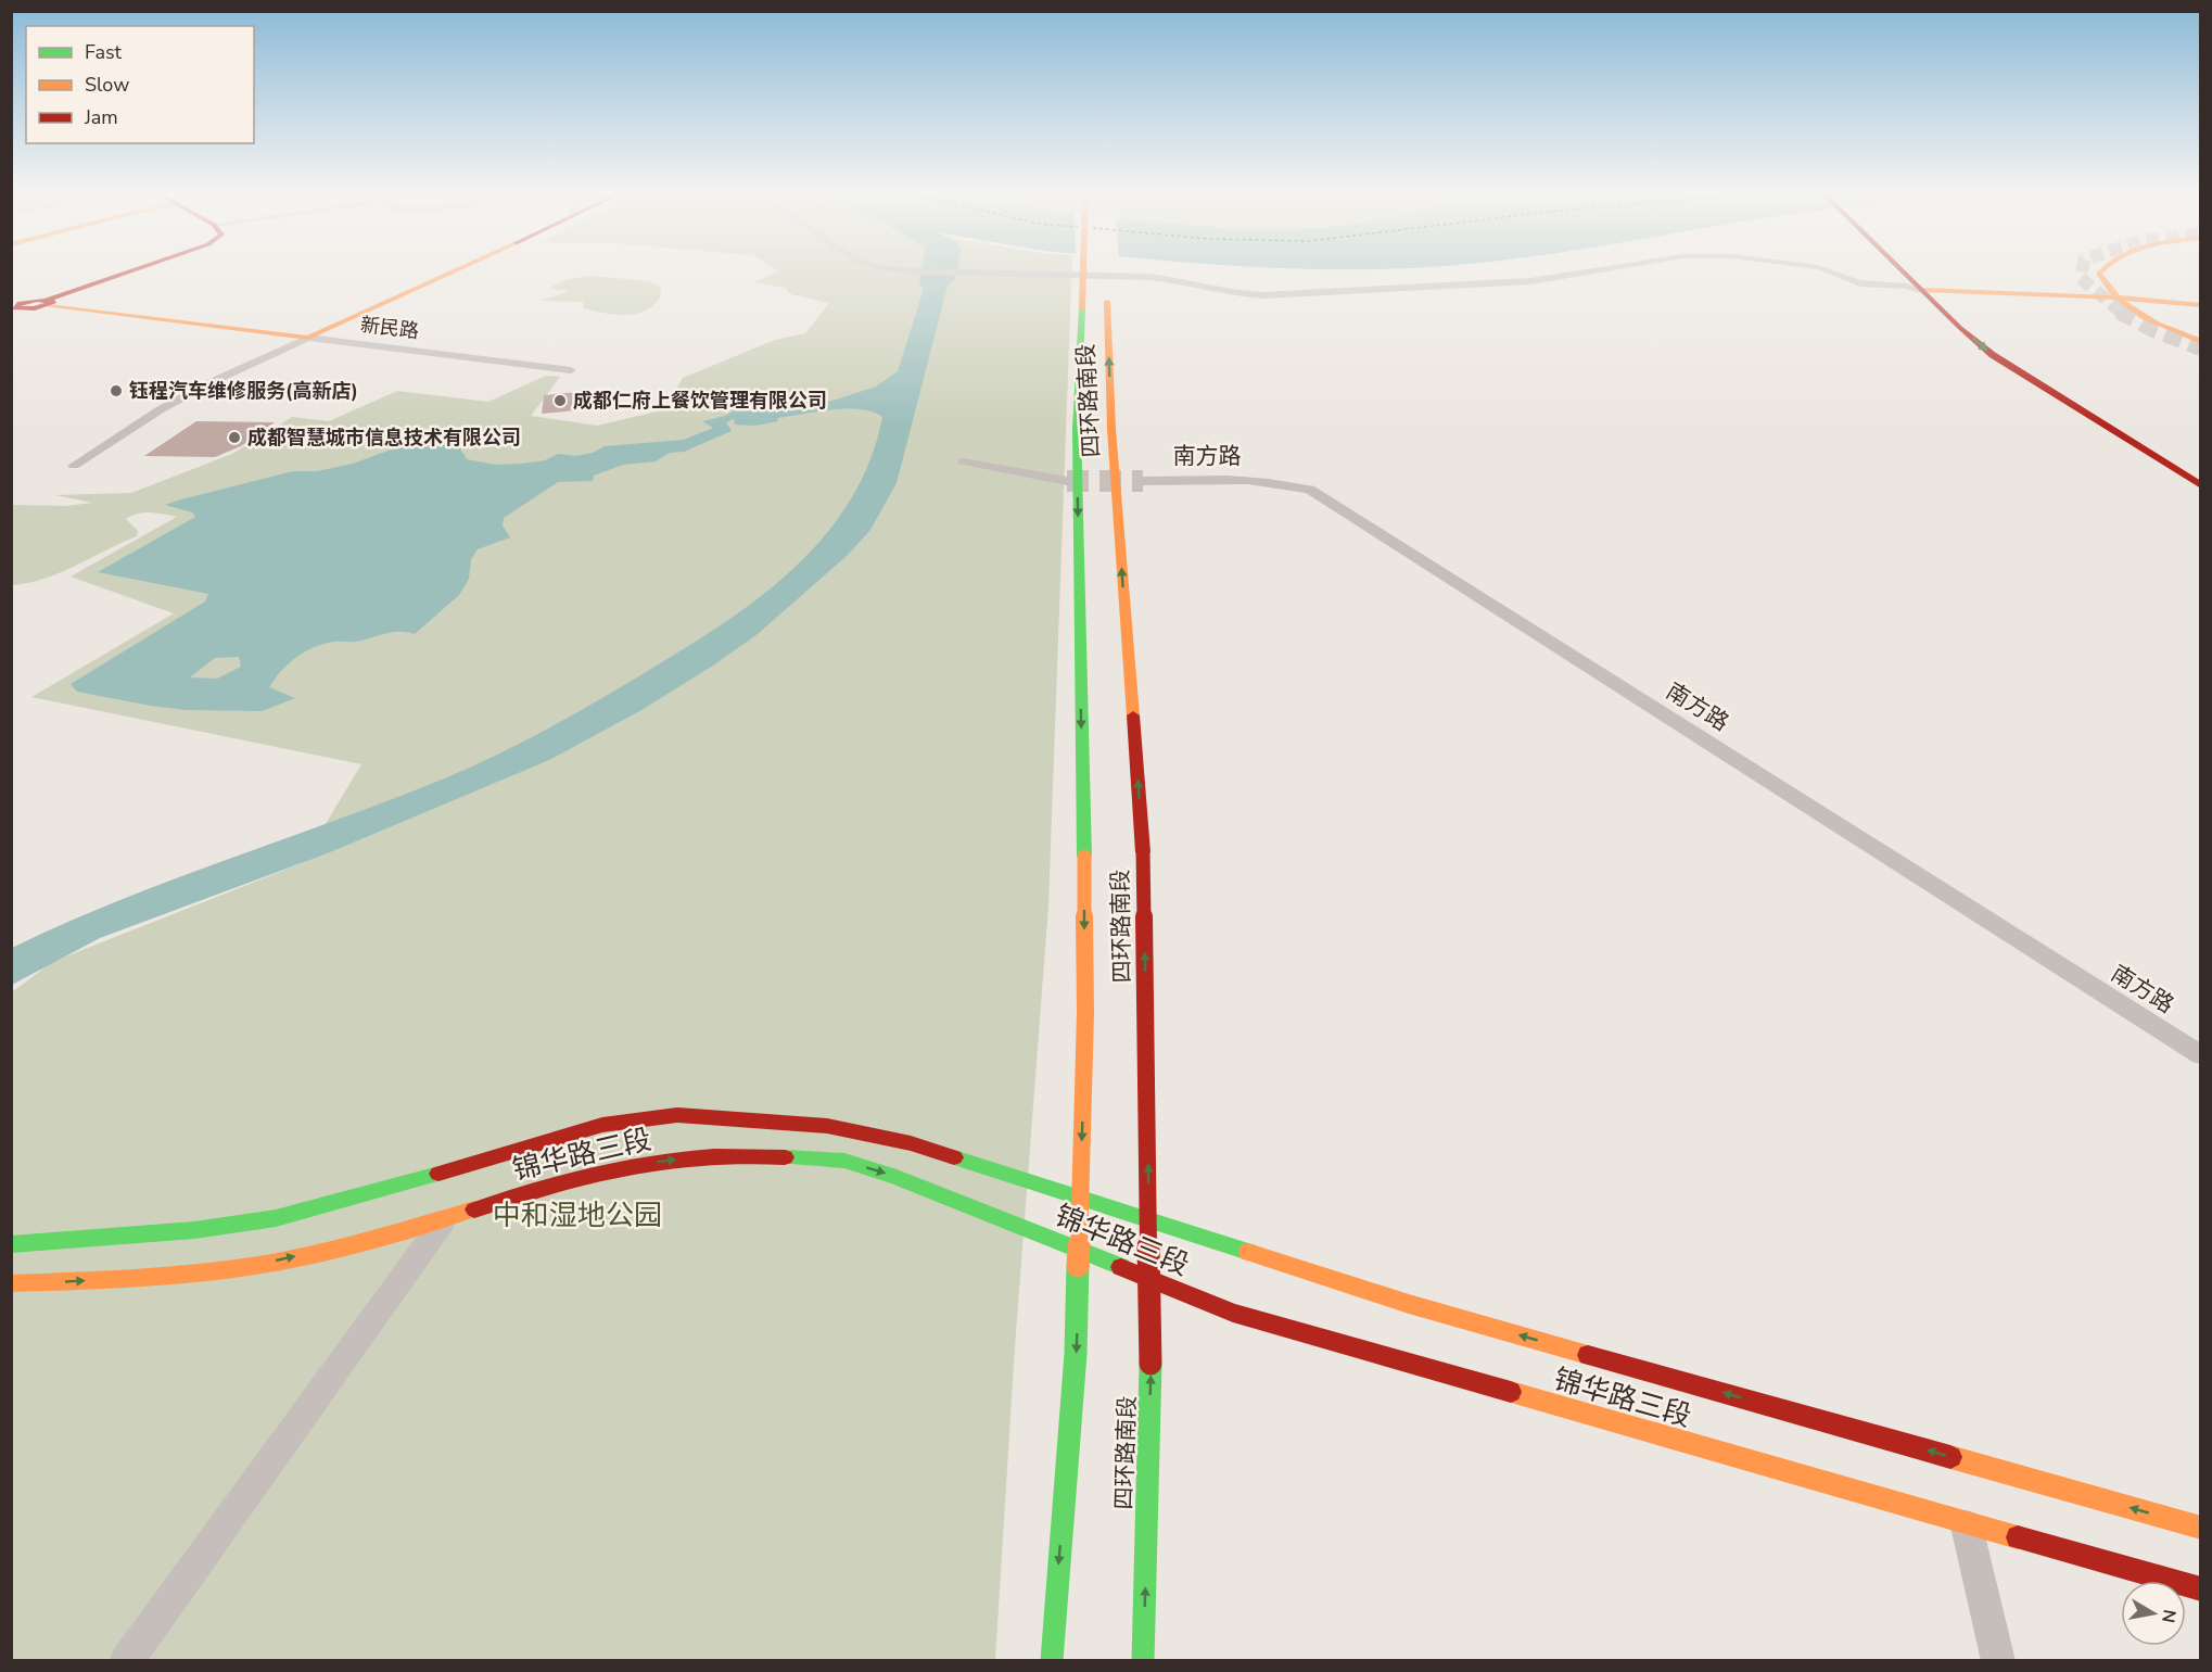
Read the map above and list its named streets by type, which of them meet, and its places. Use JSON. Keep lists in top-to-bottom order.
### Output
{
  "streets": {
    "main road": ["新民路", "四环路南段", "锦华路三段"],
    "street": ["南方路"]
  },
  "parks": ["中和湿地公园"],
  "places": ["钰程汽车维修服务(高新店)", "成都仁府上餐饮管理有限公司", "成都智慧城市信息技术有限公司"],
  "legend": ["Fast", "Slow", "Jam"],
  "north": "right"
}
